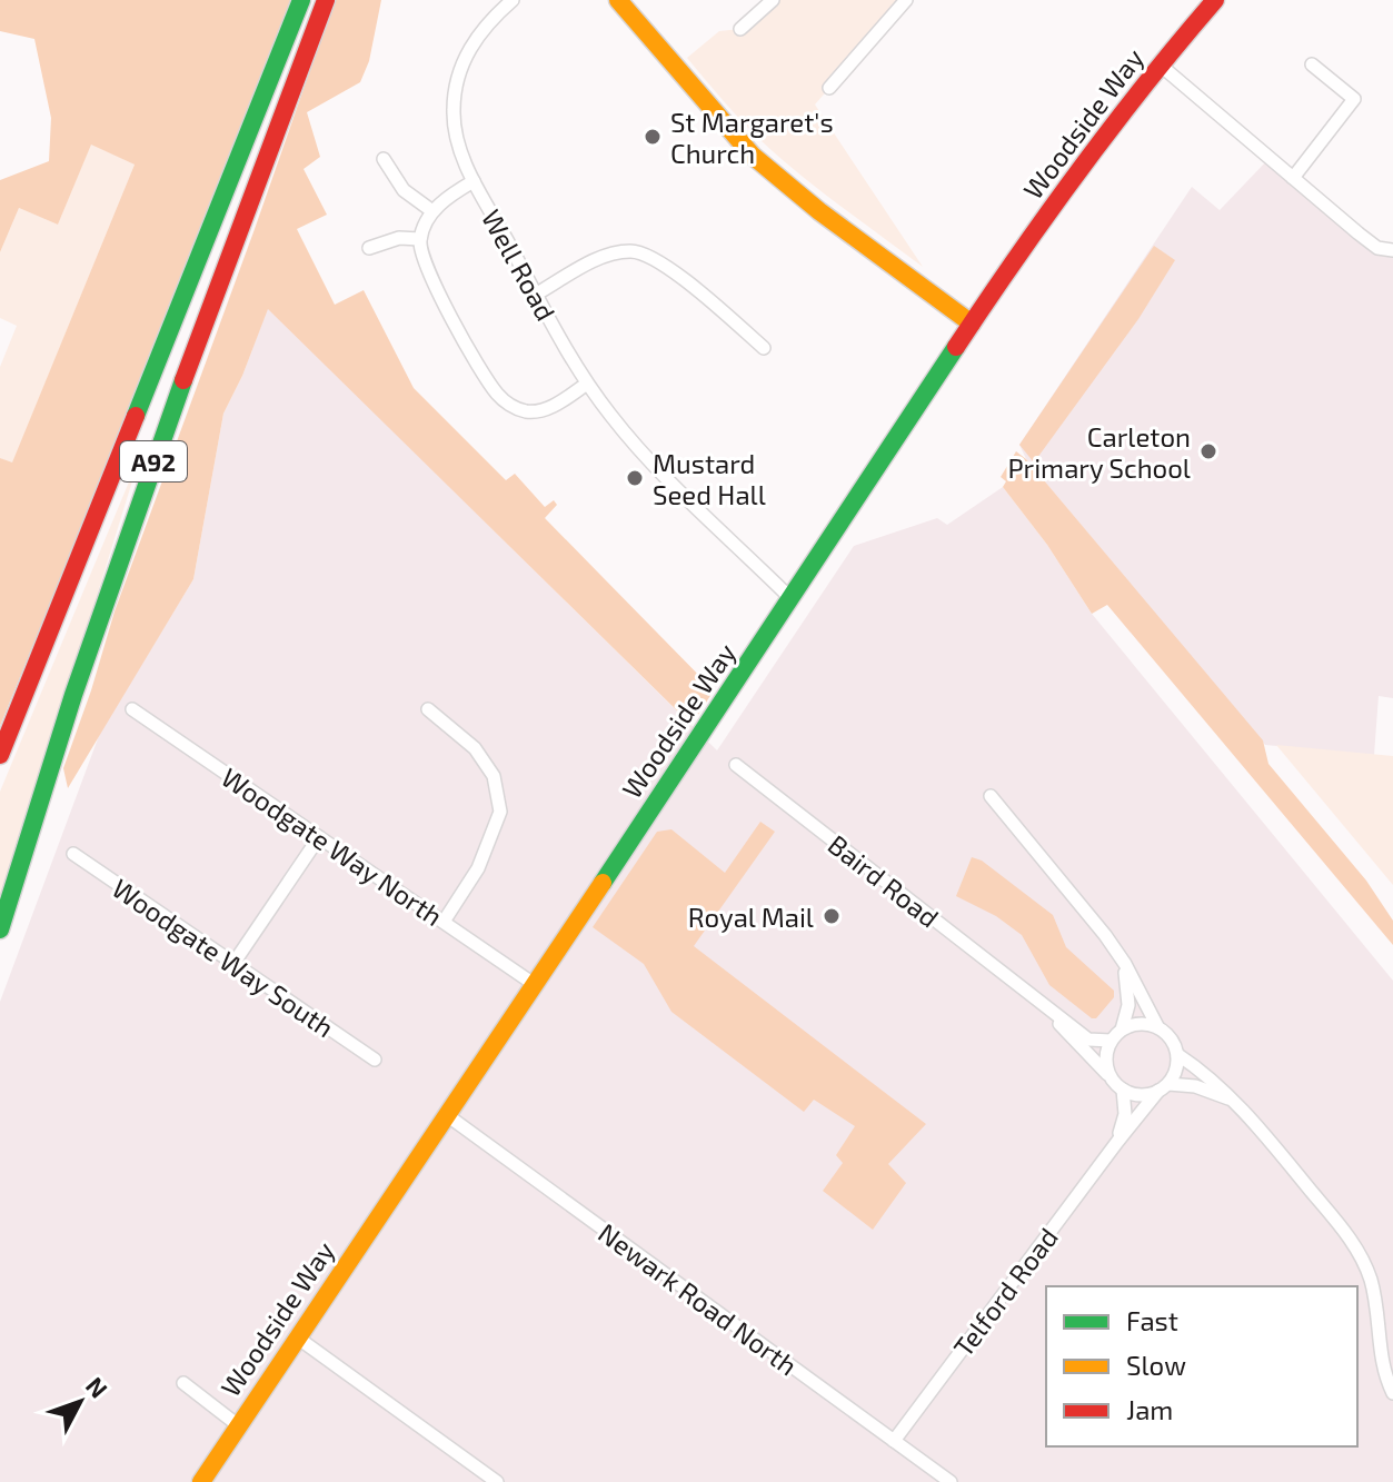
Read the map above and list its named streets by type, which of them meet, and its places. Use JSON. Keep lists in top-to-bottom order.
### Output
{
  "streets": {
    "main road": ["Woodside Way", "A92"],
    "street": [
      "Well Road",
      "Woodgate Way North",
      "Baird Road",
      "Woodgate Way South",
      "Telford Road",
      "Newark Road North"
    ]
  },
  "crossings": [
    ["Woodside Way", "Well Road"],
    ["Woodside Way", "Woodgate Way North"],
    ["Woodside Way", "Newark Road North"],
    ["Baird Road", "Telford Road"],
    ["Telford Road", "Newark Road North"]
  ],
  "places": [
    "St Margaret's Church",
    "Carleton Primary School",
    "Mustard Seed Hall",
    "Royal Mail"
  ],
  "legend": ["Fast", "Slow", "Jam"],
  "north": "top right"
}
